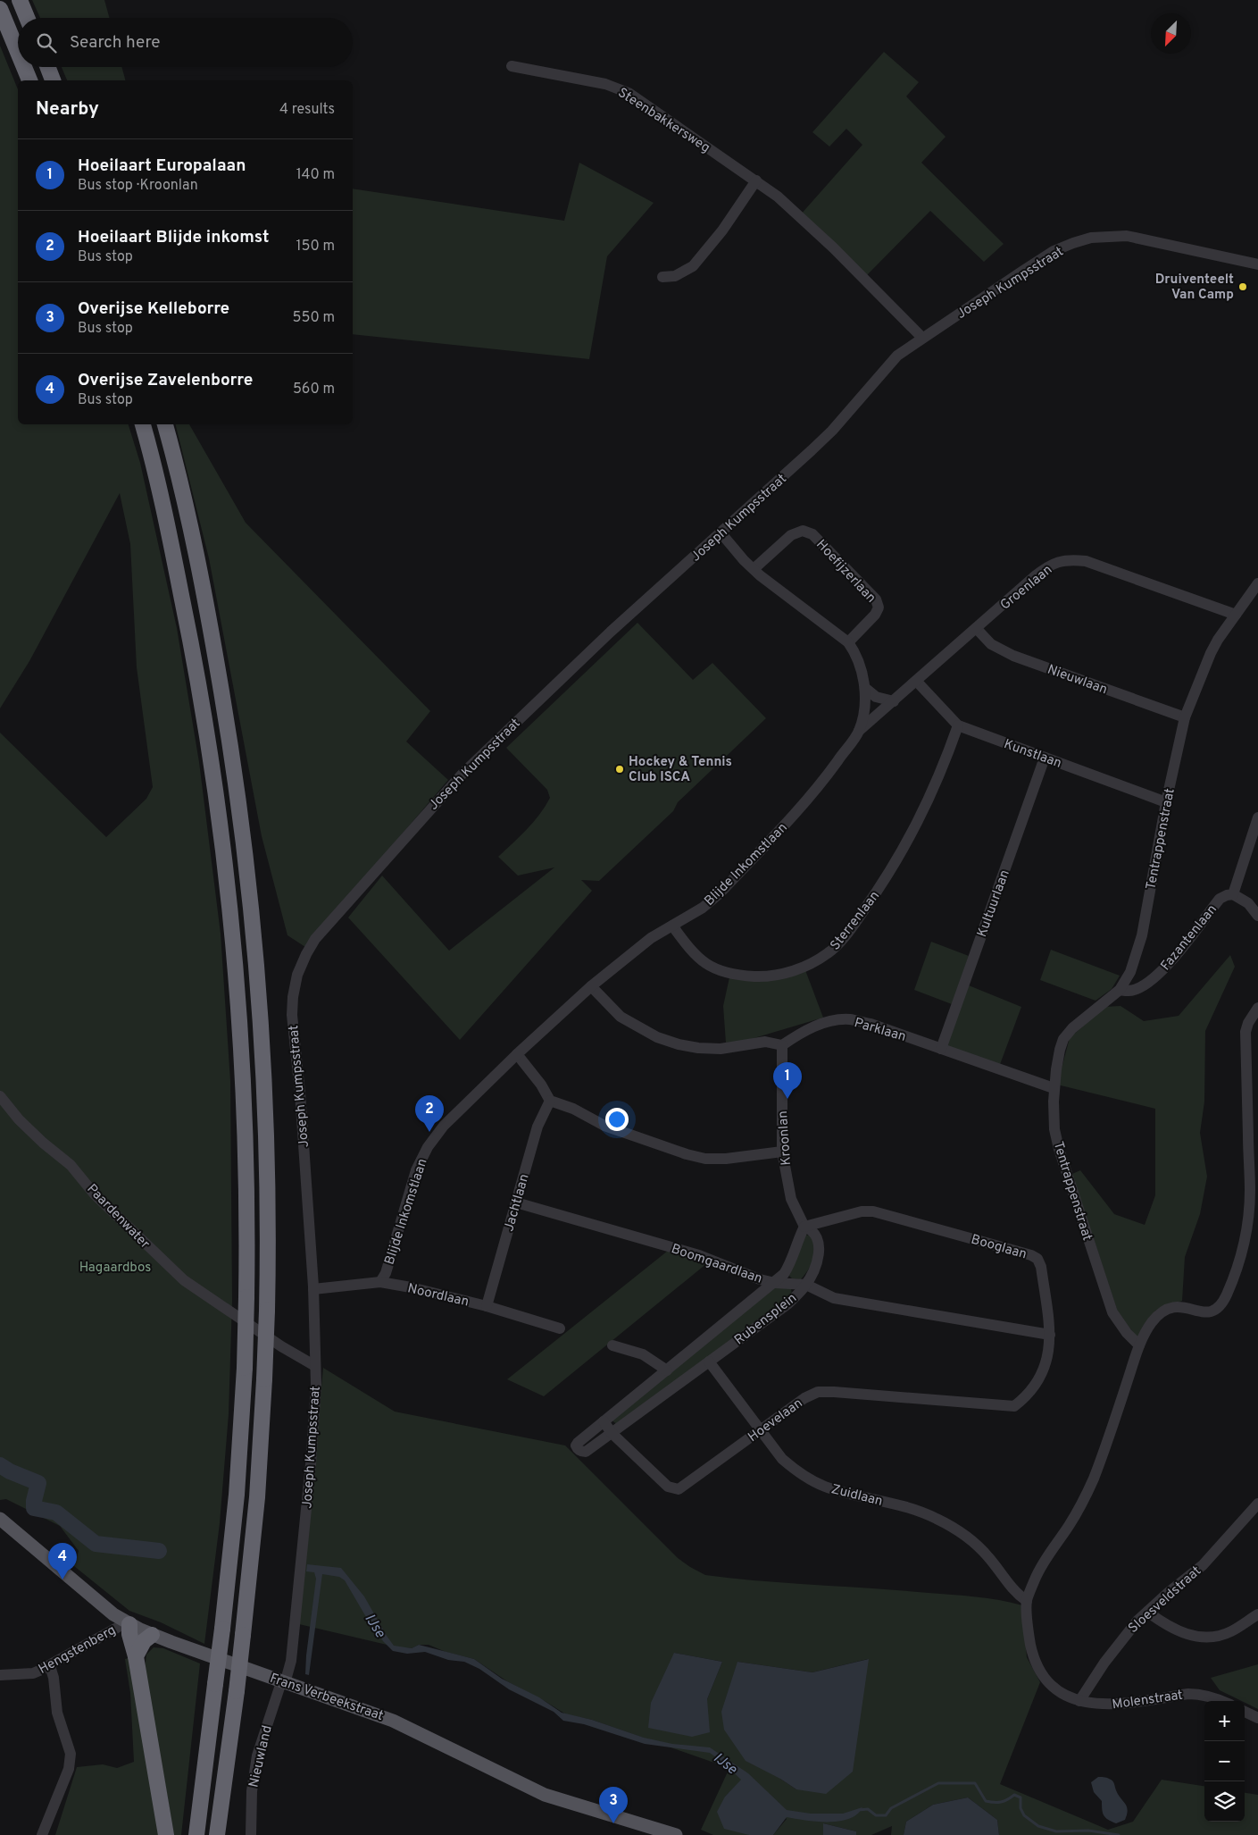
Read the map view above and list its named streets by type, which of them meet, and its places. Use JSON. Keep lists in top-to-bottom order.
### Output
{
  "streets": {
    "main road": ["Frans Verbeekstraat"],
    "street": [
      "Steenbakkersweg",
      "Joseph Kumpsstraat",
      "Hoefijzerlaan",
      "Groenlaan",
      "Nieuwlaan",
      "Kunstlaan",
      "Tentrappenstraat",
      "Blijde Inkomstlaan",
      "Kultuurlaan",
      "Sterrenlaan",
      "Fazantenlaan",
      "Parklaan",
      "Kroonlan",
      "Jachtlaan",
      "Paardenwater",
      "Booglaan",
      "Boomgaardlaan",
      "Noordlaan",
      "Rubensplein",
      "Hoevelaan",
      "Zuidlaan",
      "Sloesveldstraat",
      "Hengstenberg",
      "Molenstraat",
      "Nieuwland"
    ]
  },
  "crossings": [
    ["Steenbakkersweg", "Joseph Kumpsstraat"],
    ["Joseph Kumpsstraat", "Blijde Inkomstlaan"],
    ["Joseph Kumpsstraat", "Paardenwater"],
    ["Joseph Kumpsstraat", "Noordlaan"],
    ["Joseph Kumpsstraat", "Frans Verbeekstraat"],
    ["Joseph Kumpsstraat", "Nieuwland"],
    ["Hoefijzerlaan", "Blijde Inkomstlaan"],
    ["Groenlaan", "Nieuwlaan"],
    ["Groenlaan", "Kunstlaan"],
    ["Groenlaan", "Tentrappenstraat"],
    ["Groenlaan", "Blijde Inkomstlaan"],
    ["Nieuwlaan", "Tentrappenstraat"],
    ["Kunstlaan", "Tentrappenstraat"],
    ["Kunstlaan", "Kultuurlaan"],
    ["Kunstlaan", "Sterrenlaan"],
    ["Tentrappenstraat", "Fazantenlaan"],
    ["Tentrappenstraat", "Parklaan"],
    ["Blijde Inkomstlaan", "Sterrenlaan"],
    ["Blijde Inkomstlaan", "Noordlaan"],
    ["Kultuurlaan", "Parklaan"],
    ["Parklaan", "Kroonlan"],
    ["Kroonlan", "Booglaan"],
    ["Kroonlan", "Rubensplein"],
    ["Jachtlaan", "Boomgaardlaan"],
    ["Jachtlaan", "Noordlaan"],
    ["Booglaan", "Boomgaardlaan"],
    ["Booglaan", "Rubensplein"],
    ["Booglaan", "Hoevelaan"],
    ["Boomgaardlaan", "Rubensplein"],
    ["Rubensplein", "Hoevelaan"],
    ["Rubensplein", "Zuidlaan"],
    ["Hoevelaan", "Zuidlaan"],
    ["Zuidlaan", "Molenstraat"],
    ["Sloesveldstraat", "Molenstraat"],
    ["Hengstenberg", "Frans Verbeekstraat"],
    ["Frans Verbeekstraat", "Nieuwland"]
  ],
  "water": ["IJse"],
  "parks": ["Hagaardbos"],
  "places": ["Druiventeelt Van Camp", "Hockey & Tennis Club ISCA"],
  "north": "bottom left",
  "page": {
    "search": "Search here",
    "heading": ["Nearby", "4 results"],
    "list": [
      {
        "mark": "1",
        "name": "Hoeilaart Europalaan",
        "note": "Bus stop · Kroonlan",
        "value": "140 m"
      },
      {
        "mark": "2",
        "name": "Hoeilaart Blijde inkomst",
        "note": "Bus stop",
        "value": "150 m"
      },
      {
        "mark": "3",
        "name": "Overijse Kelleborre",
        "note": "Bus stop",
        "value": "550 m"
      },
      {
        "mark": "4",
        "name": "Overijse Zavelenborre",
        "note": "Bus stop",
        "value": "560 m"
      }
    ],
    "pins": [
      "1",
      "2",
      "4",
      "3"
    ],
    "map_buttons": ["+", "−"]
  }
}
